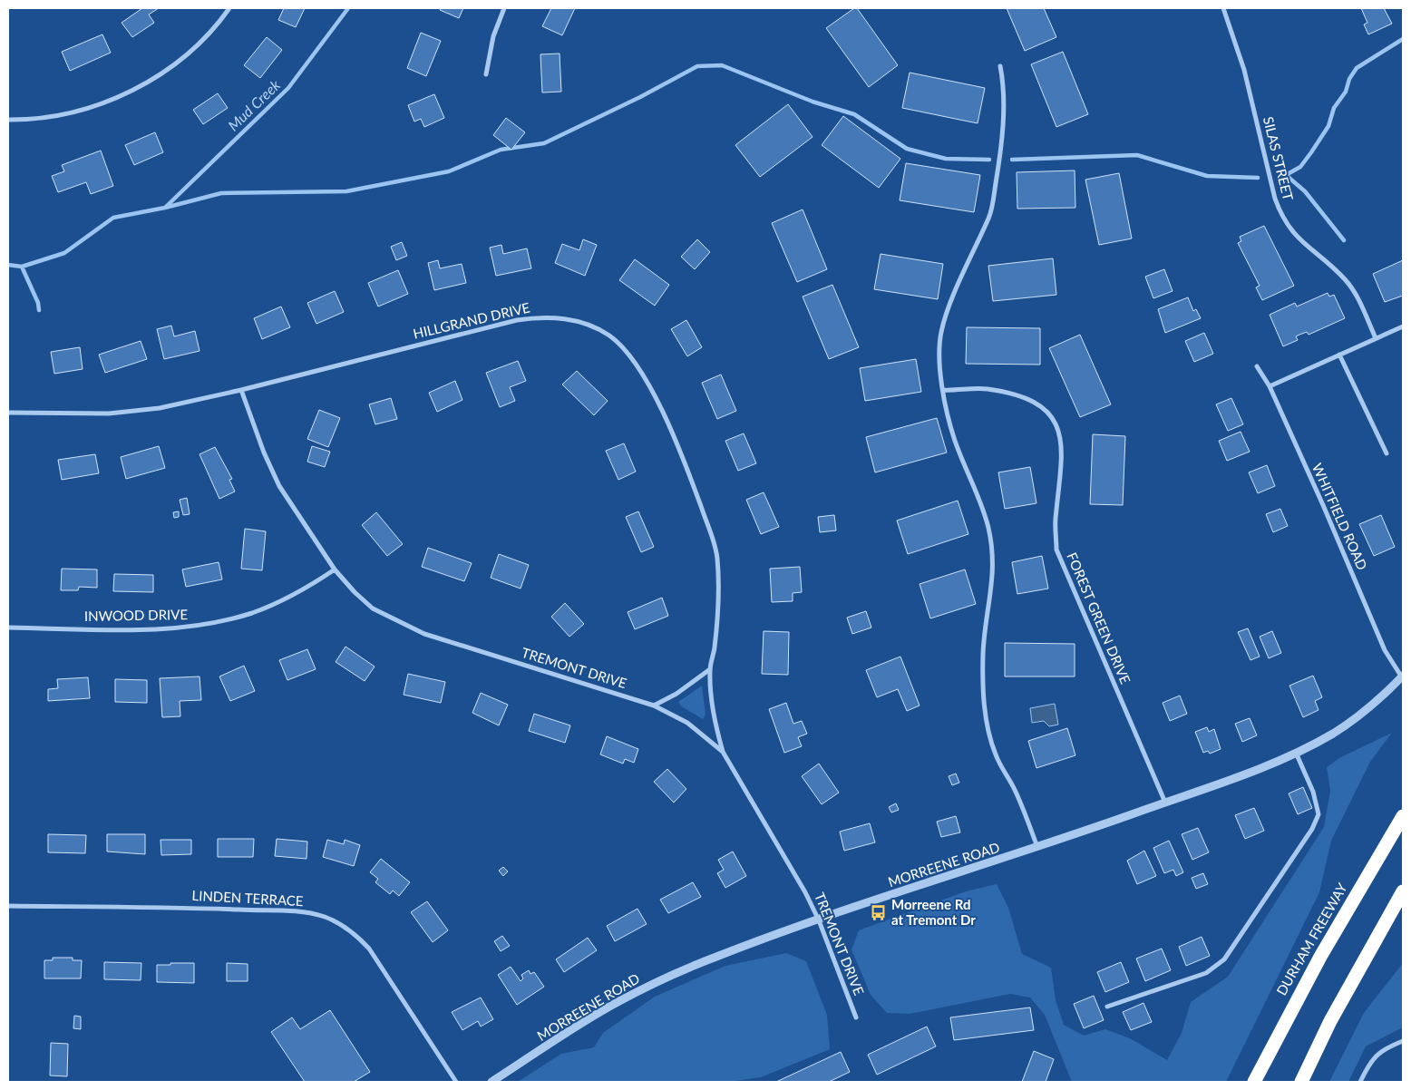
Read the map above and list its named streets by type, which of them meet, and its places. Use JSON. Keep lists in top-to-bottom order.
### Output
{
  "streets": {
    "highway": ["DURHAM FREEWAY"],
    "street": [
      "SILAS STREET",
      "HILLGRAND DRIVE",
      "WHITFIELD ROAD",
      "INWOOD DRIVE",
      "FOREST GREEN DRIVE",
      "TREMONT DRIVE",
      "MORREENE ROAD",
      "LINDEN TERRACE"
    ]
  },
  "crossings": [
    ["HILLGRAND DRIVE", "TREMONT DRIVE"],
    ["WHITFIELD ROAD", "MORREENE ROAD"],
    ["INWOOD DRIVE", "TREMONT DRIVE"],
    ["FOREST GREEN DRIVE", "MORREENE ROAD"],
    ["TREMONT DRIVE", "MORREENE ROAD"]
  ],
  "water": ["Mud Creek"],
  "places": {
    "bus stop": ["Morreene Rd at Tremont Dr"]
  }
}
